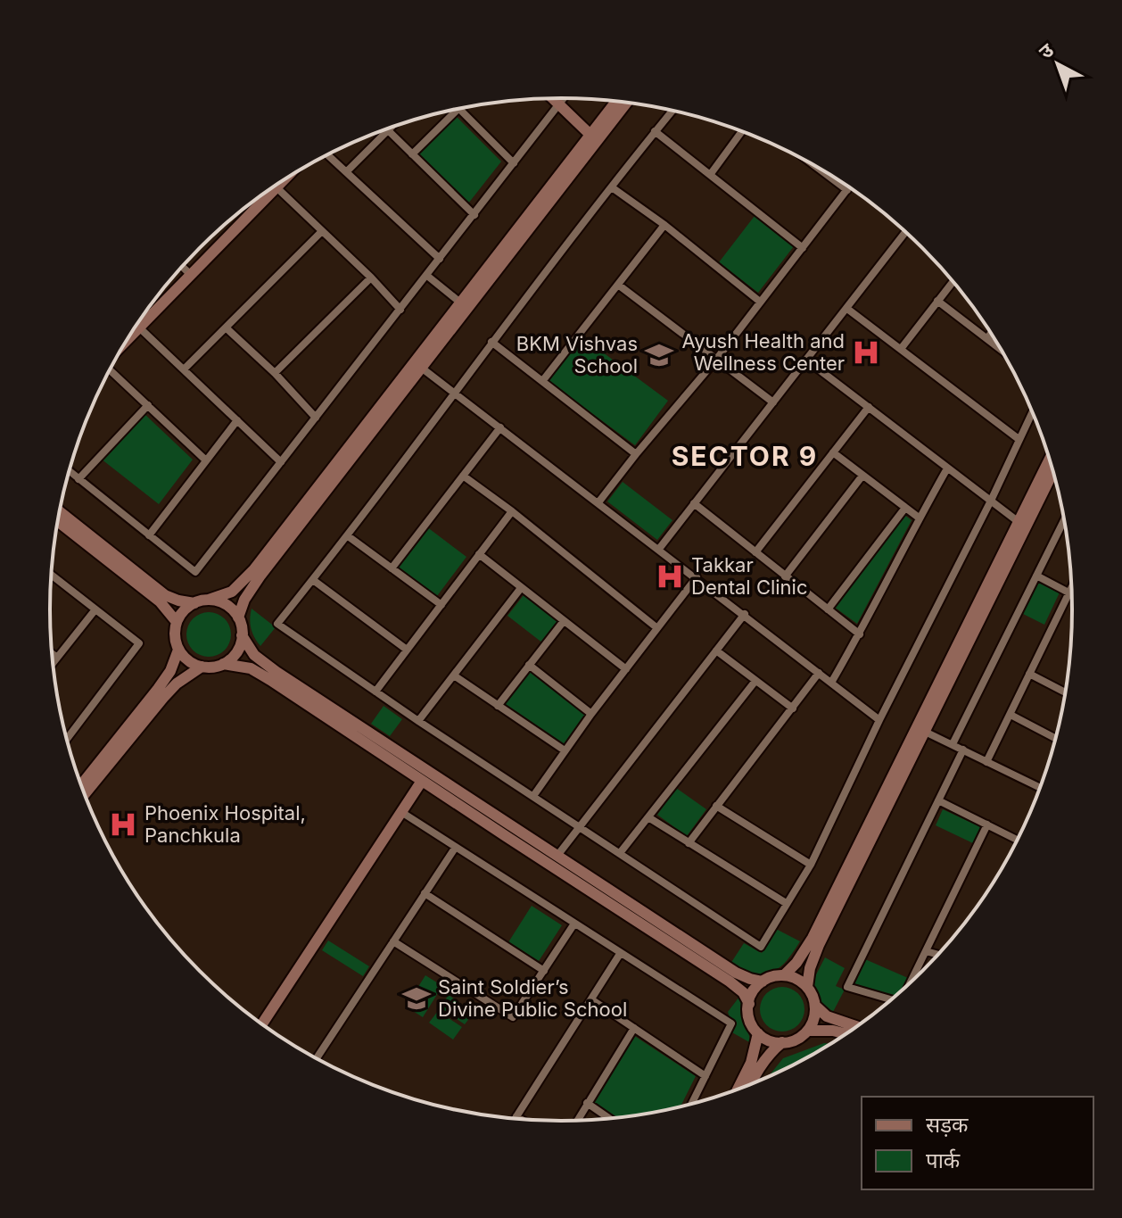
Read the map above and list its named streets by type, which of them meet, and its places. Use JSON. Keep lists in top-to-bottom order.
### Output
{
  "districts": ["SECTOR 9"],
  "places": {
    "hospital": ["Ayush Health and Wellness Center", "Takkar Dental Clinic", "Phoenix Hospital, Panchkula"],
    "school or university": ["BKM Vishvas School", "Saint Soldier’s Divine Public School"]
  },
  "legend": ["सड़क", "पार्क"],
  "north": "top left"
}
